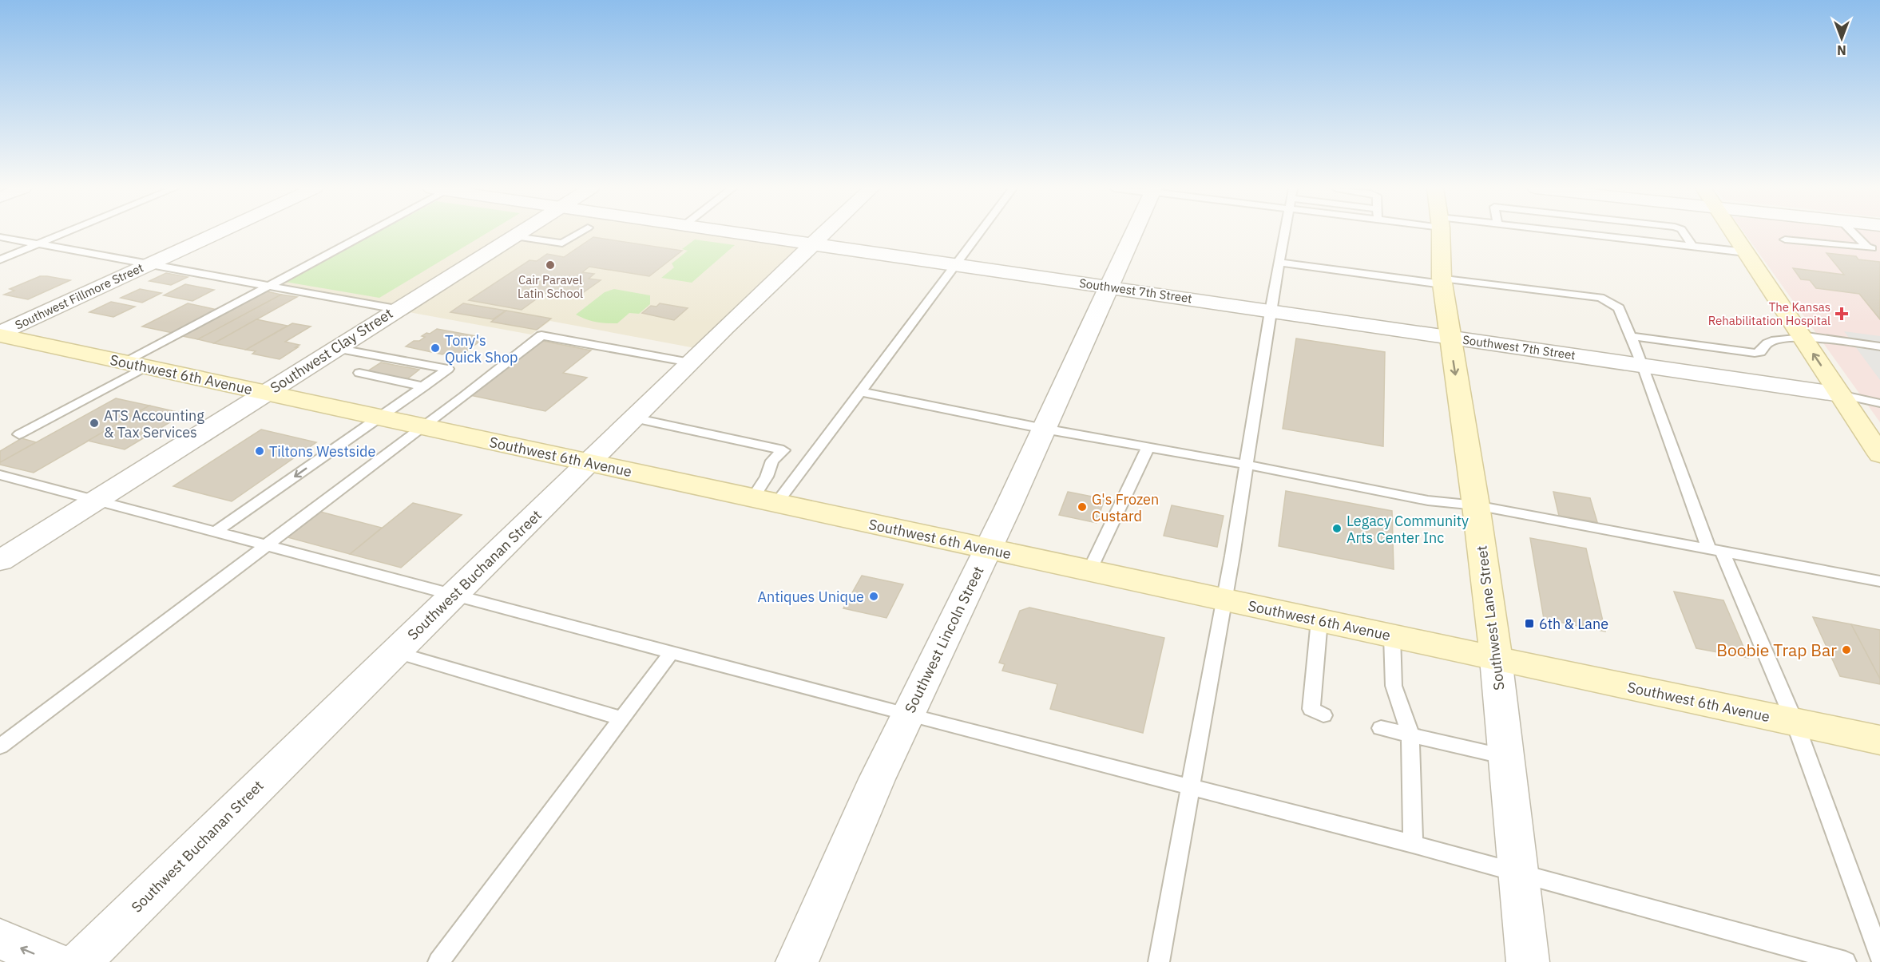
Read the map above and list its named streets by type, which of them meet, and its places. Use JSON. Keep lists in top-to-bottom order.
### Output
{
  "streets": {
    "main road": ["Southwest 6th Avenue", "Southwest Lane Street"],
    "street": [
      "Southwest 7th Street",
      "Southwest Fillmore Street",
      "Southwest Clay Street",
      "Southwest Buchanan Street",
      "Southwest Lincoln Street"
    ]
  },
  "crossings": [
    ["Southwest 7th Street", "Southwest Buchanan Street"],
    ["Southwest 7th Street", "Southwest Lane Street"],
    ["Southwest 7th Street", "Southwest Lincoln Street"],
    ["Southwest Fillmore Street", "Southwest 6th Avenue"],
    ["Southwest Clay Street", "Southwest 6th Avenue"],
    ["Southwest 6th Avenue", "Southwest Buchanan Street"],
    ["Southwest 6th Avenue", "Southwest Lane Street"],
    ["Southwest 6th Avenue", "Southwest Lincoln Street"]
  ],
  "places": {
    "other": [
      "Cair Paravel Latin School",
      "Tony's Quick Shop",
      "ATS Accounting & Tax Services",
      "Tiltons Westside",
      "G's Frozen Custard",
      "Legacy Community Arts Center Inc",
      "Antiques Unique",
      "Boobie Trap Bar"
    ],
    "health": ["The Kansas Rehabilitation Hospital"],
    "transit": ["6th & Lane"]
  },
  "north": "bottom"
}
